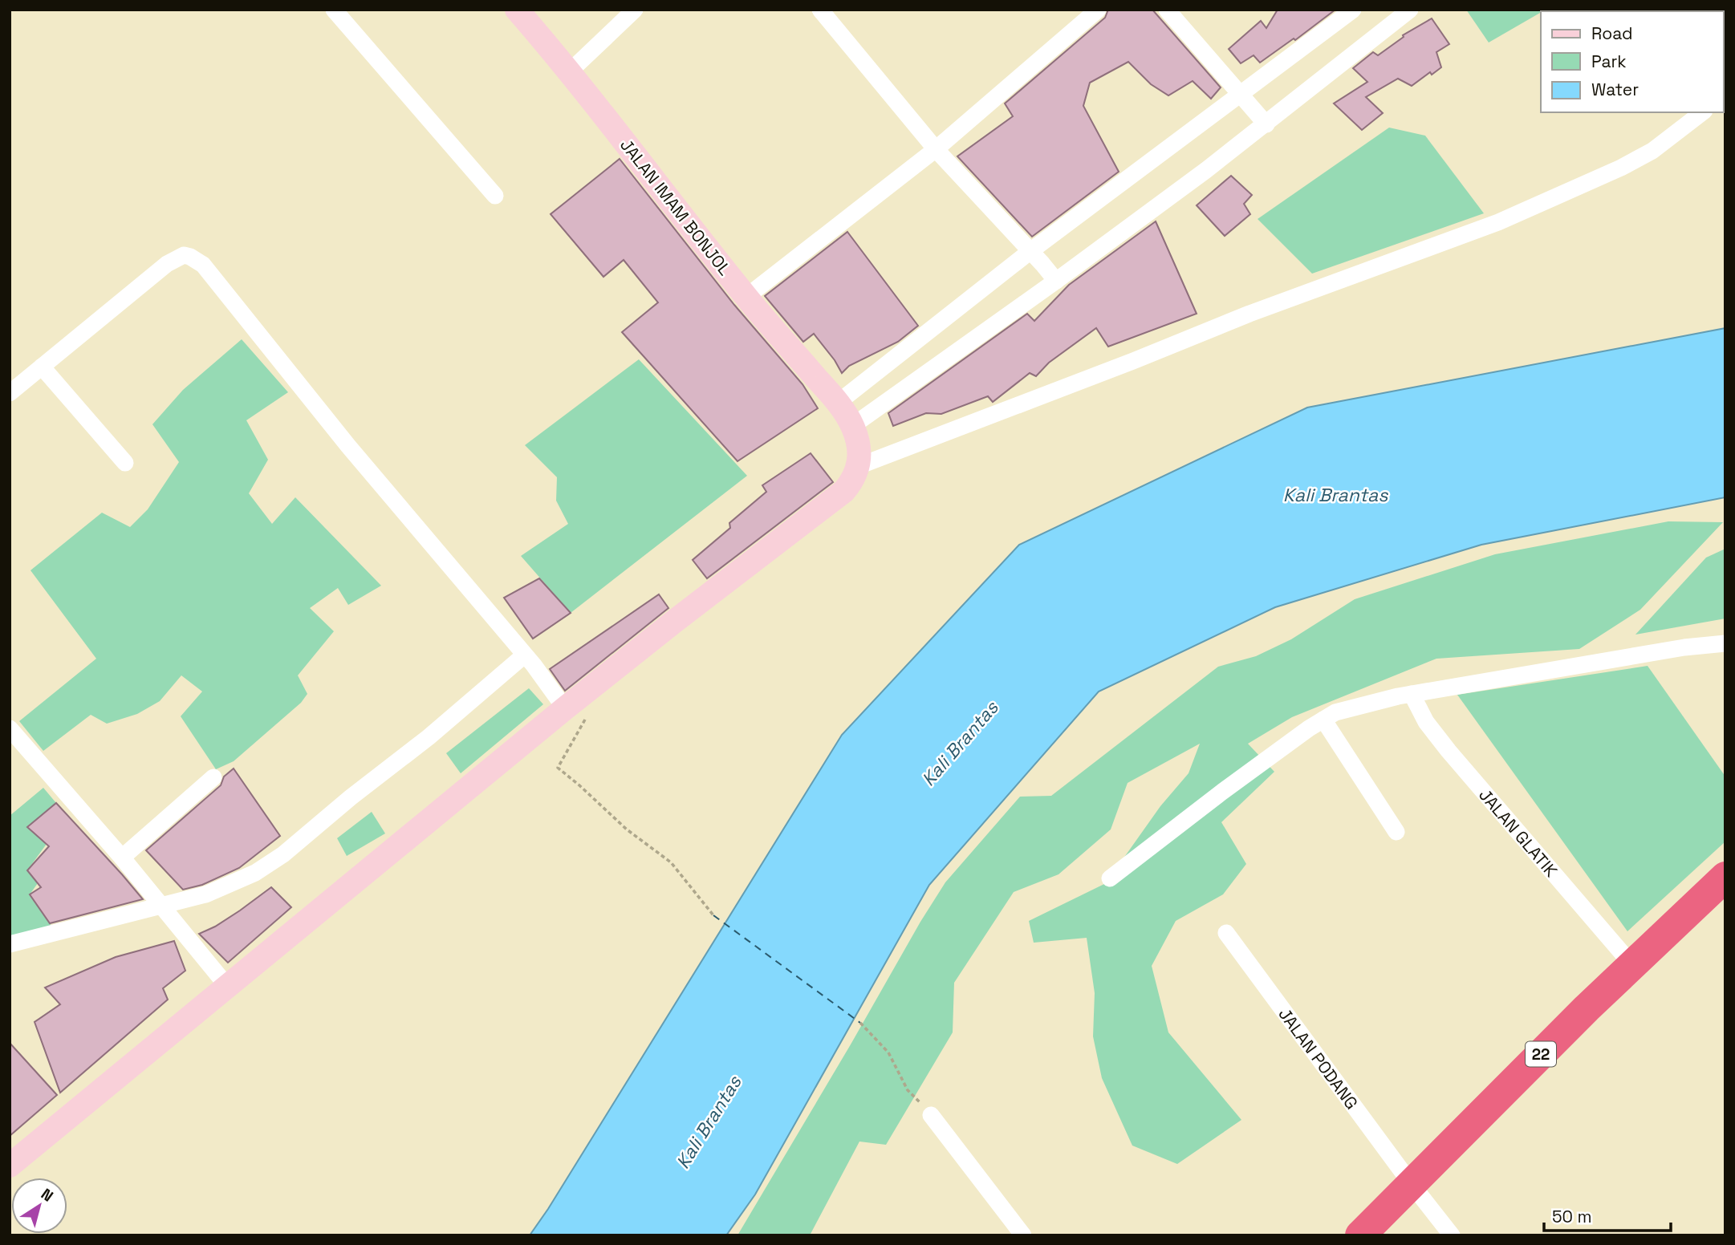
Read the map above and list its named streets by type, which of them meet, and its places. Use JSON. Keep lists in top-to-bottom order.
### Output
{
  "streets": {
    "highway": ["22"],
    "main road": ["JALAN IMAM BONJOL"],
    "street": ["JALAN GLATIK", "JALAN PODANG"]
  },
  "crossings": [
    ["JALAN GLATIK", "22"],
    ["22", "JALAN PODANG"]
  ],
  "water": ["Kali Brantas"],
  "legend": ["Road", "Park", "Water"],
  "scale_bar": "50 m",
  "north": "top right"
}
